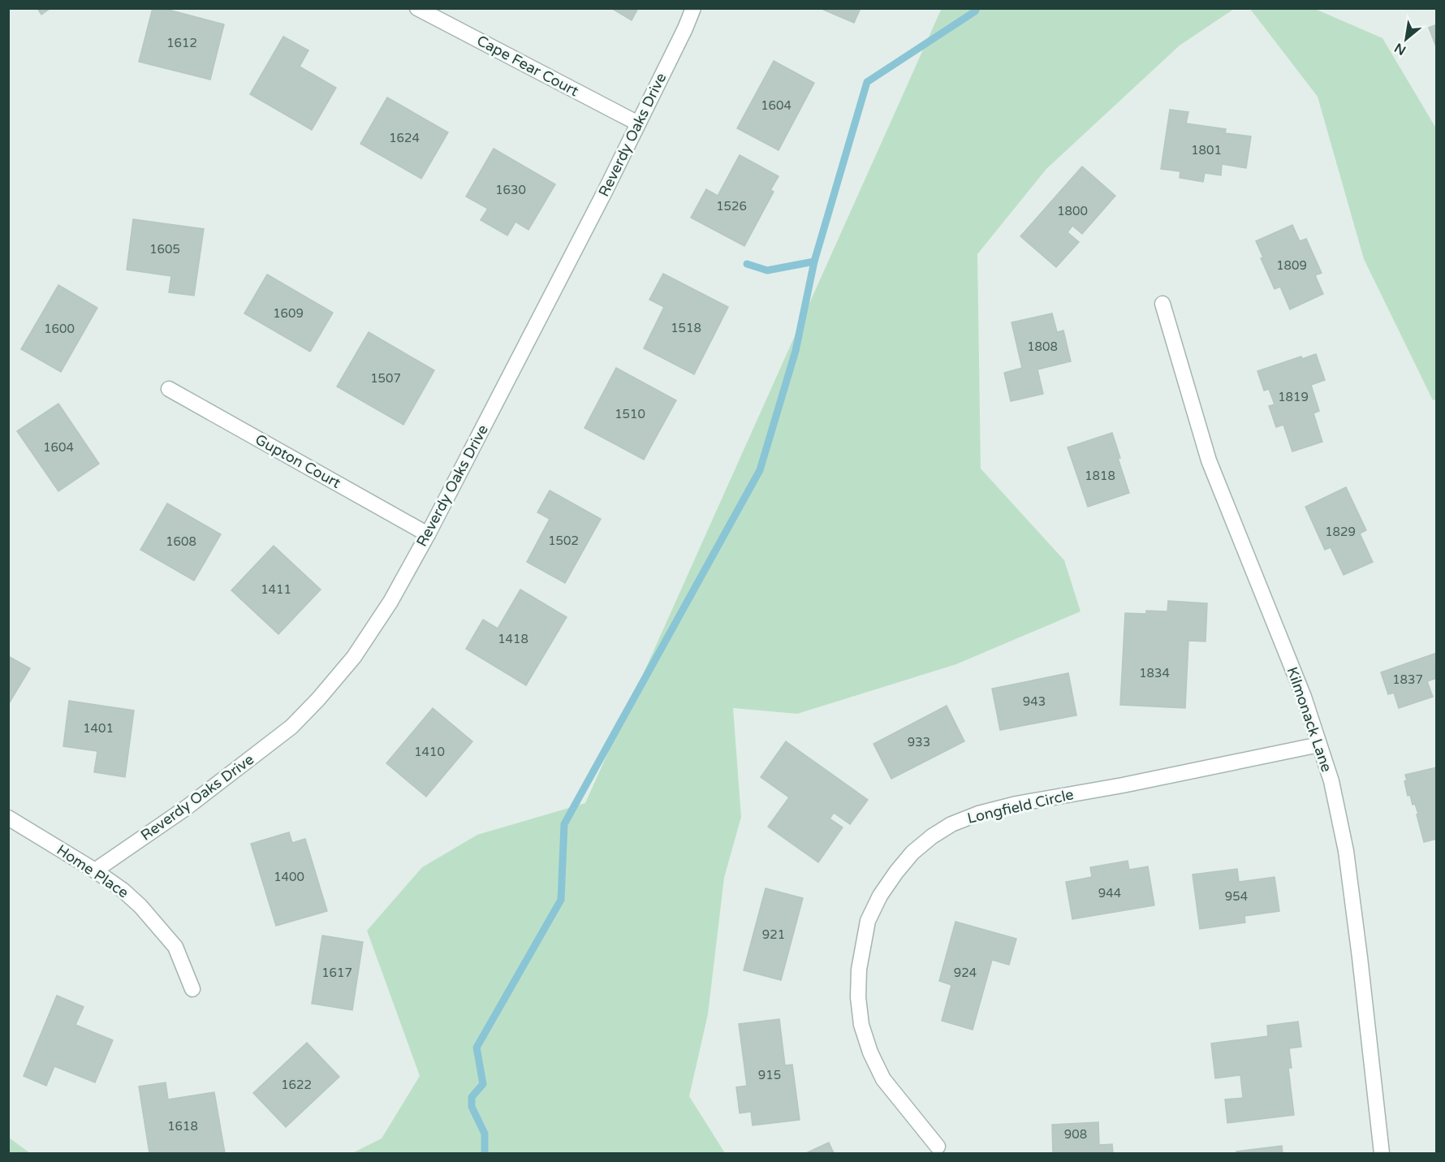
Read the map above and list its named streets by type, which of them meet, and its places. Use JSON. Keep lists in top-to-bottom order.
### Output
{
  "streets": {
    "street": [
      "Cape Fear Court",
      "Reverdy Oaks Drive",
      "Gupton Court",
      "Kilmonack Lane",
      "Longfield Circle",
      "Home Place"
    ]
  },
  "crossings": [
    ["Cape Fear Court", "Reverdy Oaks Drive"],
    ["Reverdy Oaks Drive", "Gupton Court"],
    ["Reverdy Oaks Drive", "Home Place"],
    ["Kilmonack Lane", "Longfield Circle"]
  ],
  "house_numbers": [
    "1612",
    "1604",
    "1624",
    "1801",
    "1630",
    "1526",
    "1800",
    "1605",
    "1809",
    "1609",
    "1518",
    "1600",
    "1808",
    "1507",
    "1819",
    "1510",
    "1604",
    "1818",
    "1829",
    "1502",
    "1608",
    "1411",
    "1418",
    "1834",
    "1837",
    "943",
    "1401",
    "933",
    "1410",
    "1400",
    "944",
    "954",
    "921",
    "1617",
    "924",
    "915",
    "1622",
    "1618",
    "908"
  ],
  "north": "bottom left"
}
